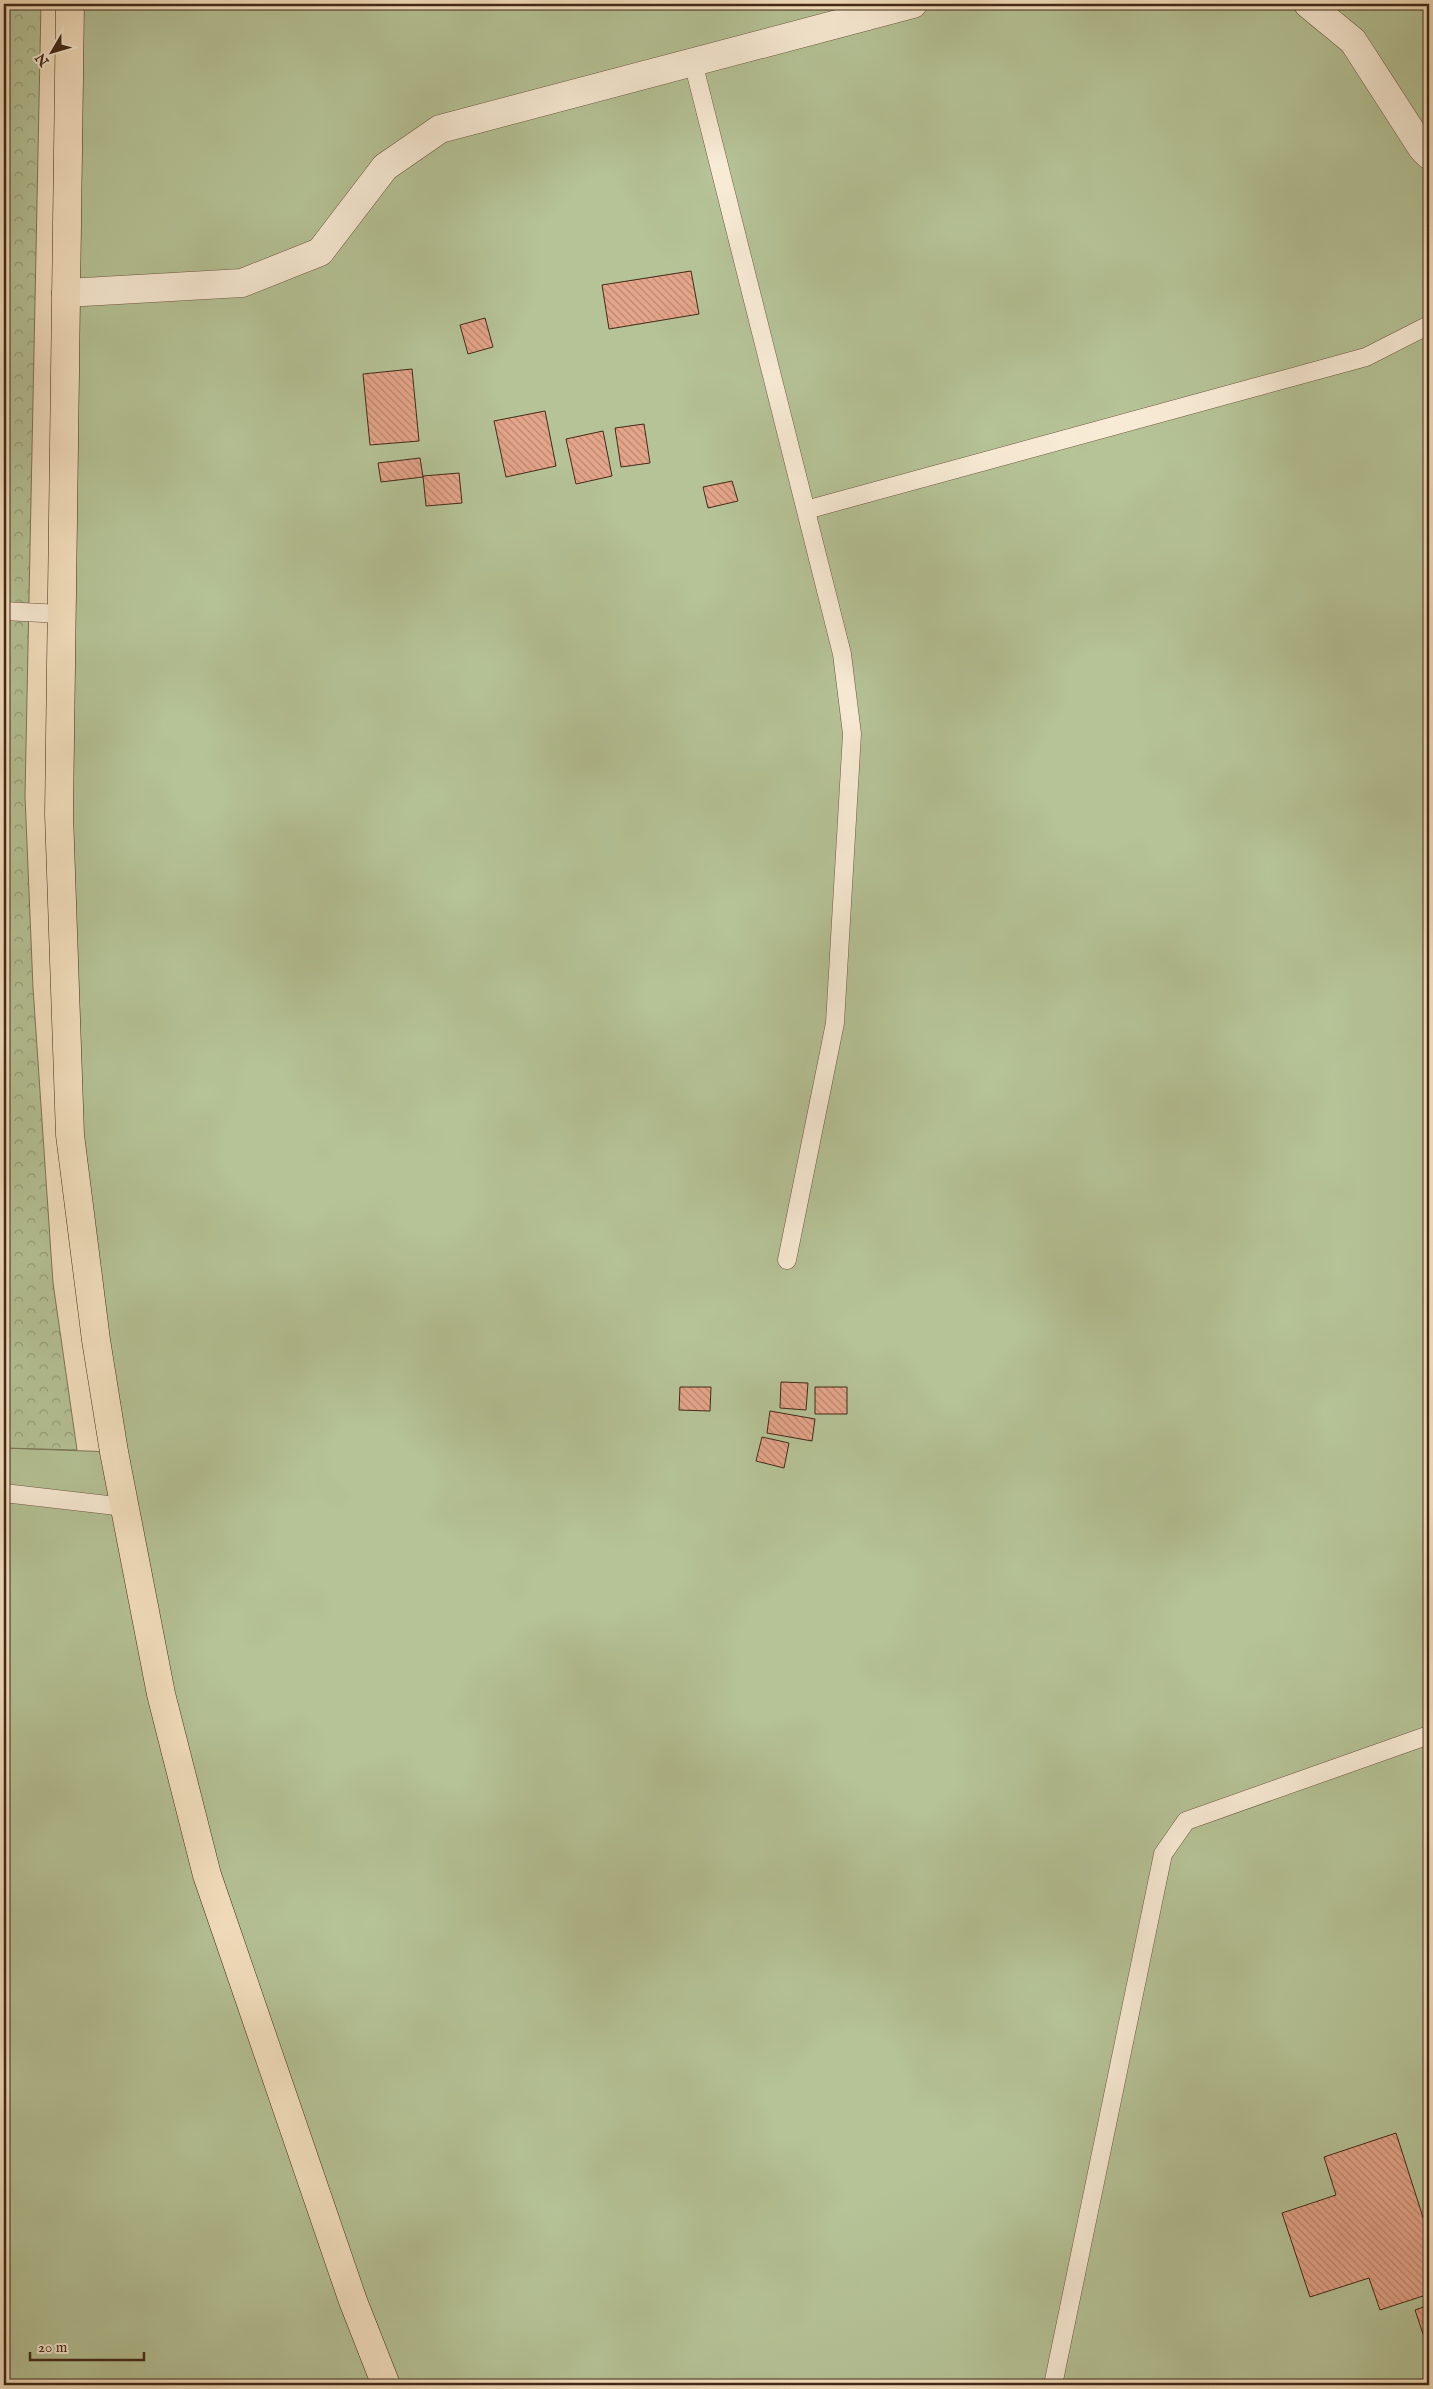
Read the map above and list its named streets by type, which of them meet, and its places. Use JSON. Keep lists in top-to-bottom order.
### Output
{
  "scale_bar": "20 m",
  "north": "bottom left"
}
